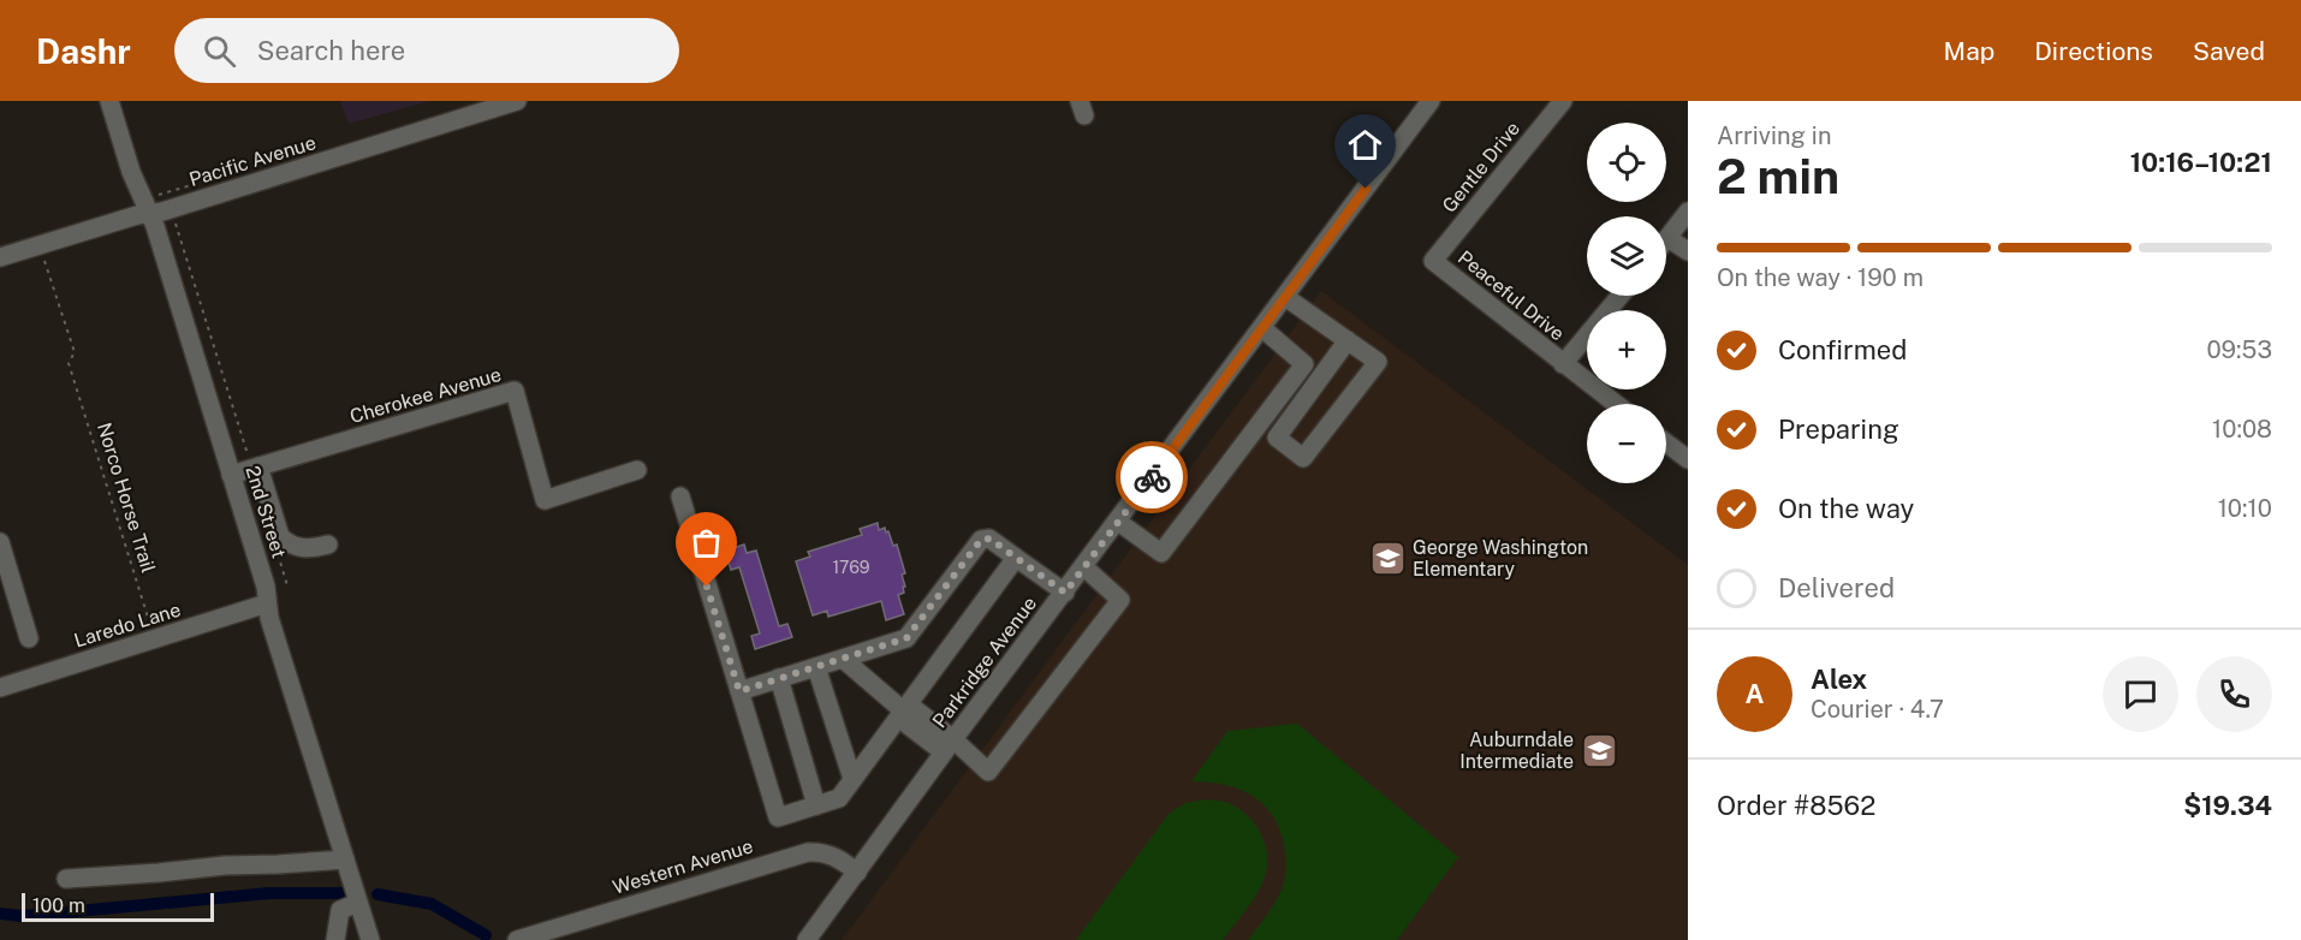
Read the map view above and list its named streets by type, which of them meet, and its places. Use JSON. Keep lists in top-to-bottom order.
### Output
{
  "streets": {
    "street": [
      "Pacific Avenue",
      "Gentle Drive",
      "Peaceful Drive",
      "Cherokee Avenue",
      "2nd Street",
      "Laredo Lane",
      "Parkridge Avenue",
      "Western Avenue"
    ],
    "path": ["Norco Horse Trail"]
  },
  "crossings": [
    ["Pacific Avenue", "Norco Horse Trail"],
    ["Pacific Avenue", "2nd Street"],
    ["Gentle Drive", "Peaceful Drive"],
    ["Cherokee Avenue", "2nd Street"],
    ["2nd Street", "Laredo Lane"],
    ["Parkridge Avenue", "Western Avenue"]
  ],
  "places": {
    "school or university": ["George Washington Elementary", "Auburndale Intermediate"]
  },
  "house_numbers": ["1769"],
  "scale_bar": "100 m",
  "page": {
    "header": "Dashr",
    "search": "Search here",
    "nav": ["Map", "Directions", "Saved"],
    "heading": ["2 min", "Arriving in", "10:16–10:21"],
    "panel": [
      "Alex",
      "Courier · 4.7",
      "Order #8562",
      "$19.34"
    ],
    "map_buttons": ["+", "−"],
    "bar": "On the way · 190 m",
    "list": [
      ["Confirmed", "09:53"],
      ["Preparing", "10:08"],
      ["On the way", "10:10"],
      "Delivered"
    ],
    "round": "A",
    "scale": "100 m"
  }
}
